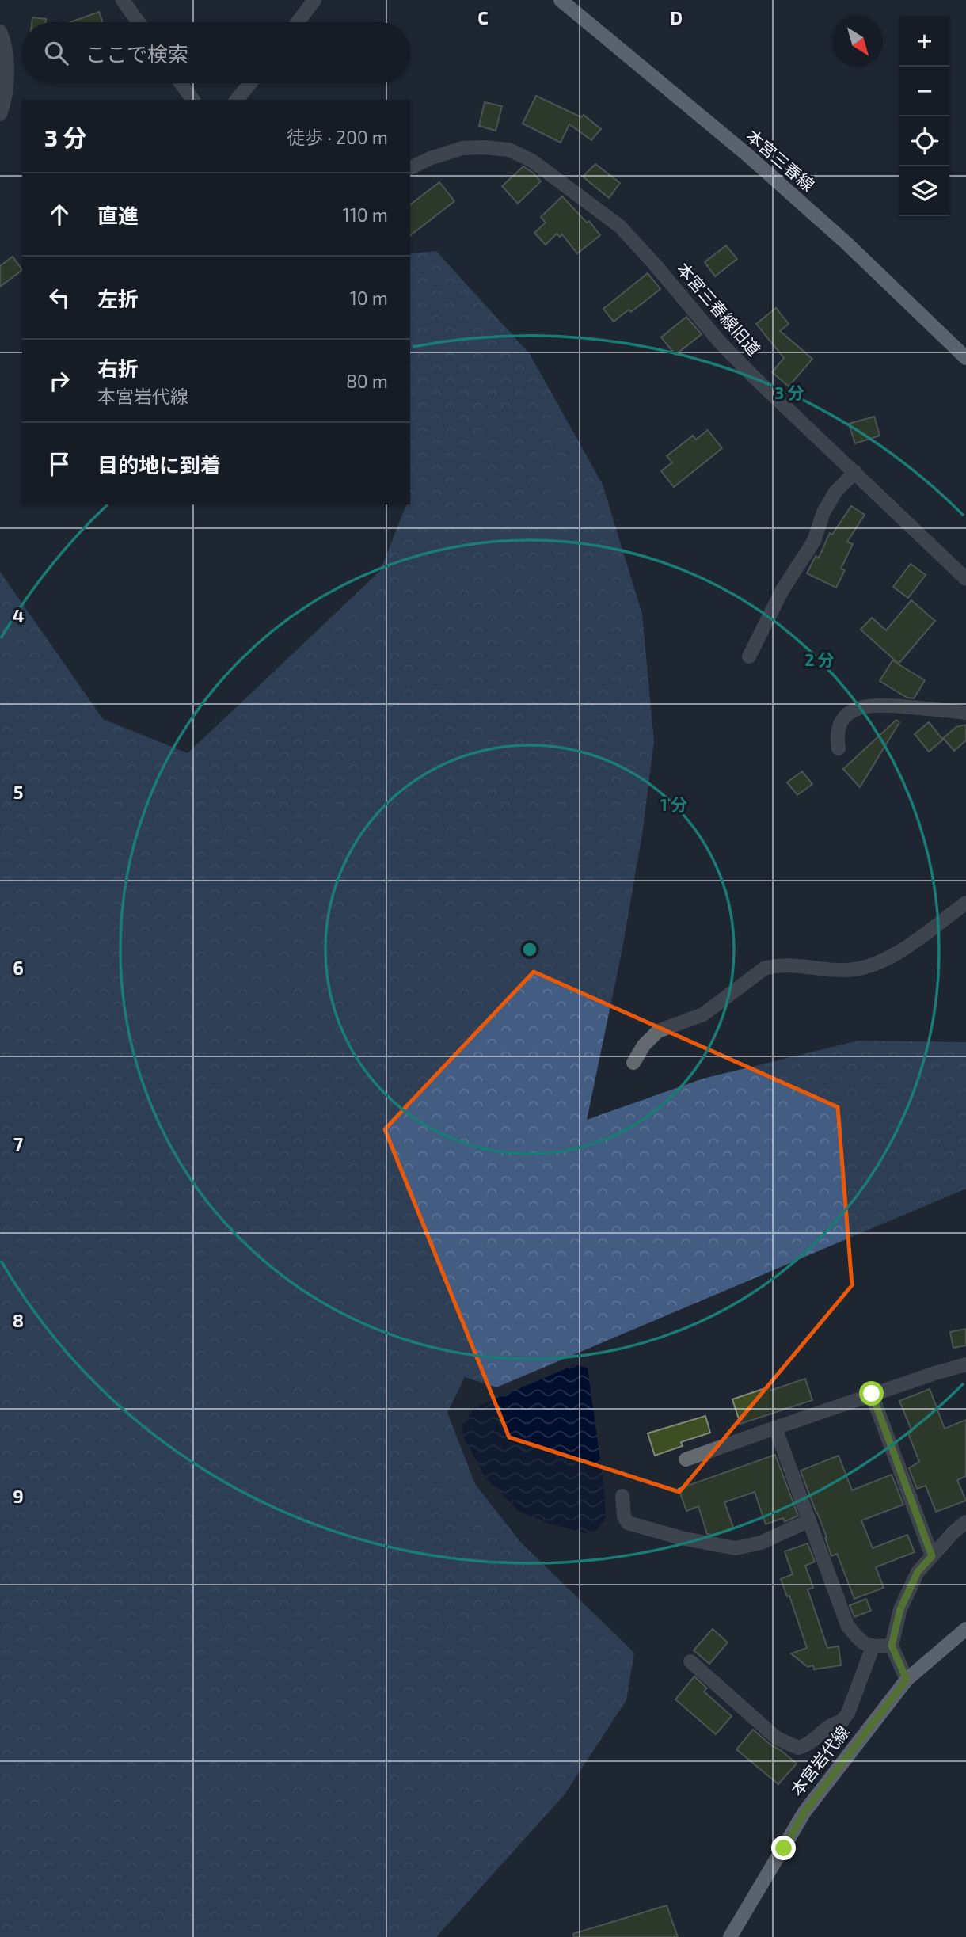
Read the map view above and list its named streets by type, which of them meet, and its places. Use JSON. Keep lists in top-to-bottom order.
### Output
{
  "streets": {
    "main road": ["本宮三春線", "本宮岩代線"],
    "street": ["本宮三春線旧道"]
  },
  "north": "bottom right",
  "page": {
    "map_buttons": ["+", "−"],
    "search": "ここで検索",
    "heading": ["3 分", "徒歩 · 200 m"],
    "list": [
      ["直進", "110 m"],
      ["左折", "10 m"],
      ["右折", "本宮岩代線", "80 m"],
      "目的地に到着"
    ]
  },
  "grid": {
    "columns": ["C", "D"],
    "rows": [
      "4",
      "5",
      "6",
      "7",
      "8",
      "9"
    ]
  },
  "rings": ["3 分", "2 分", "1 分"]
}
